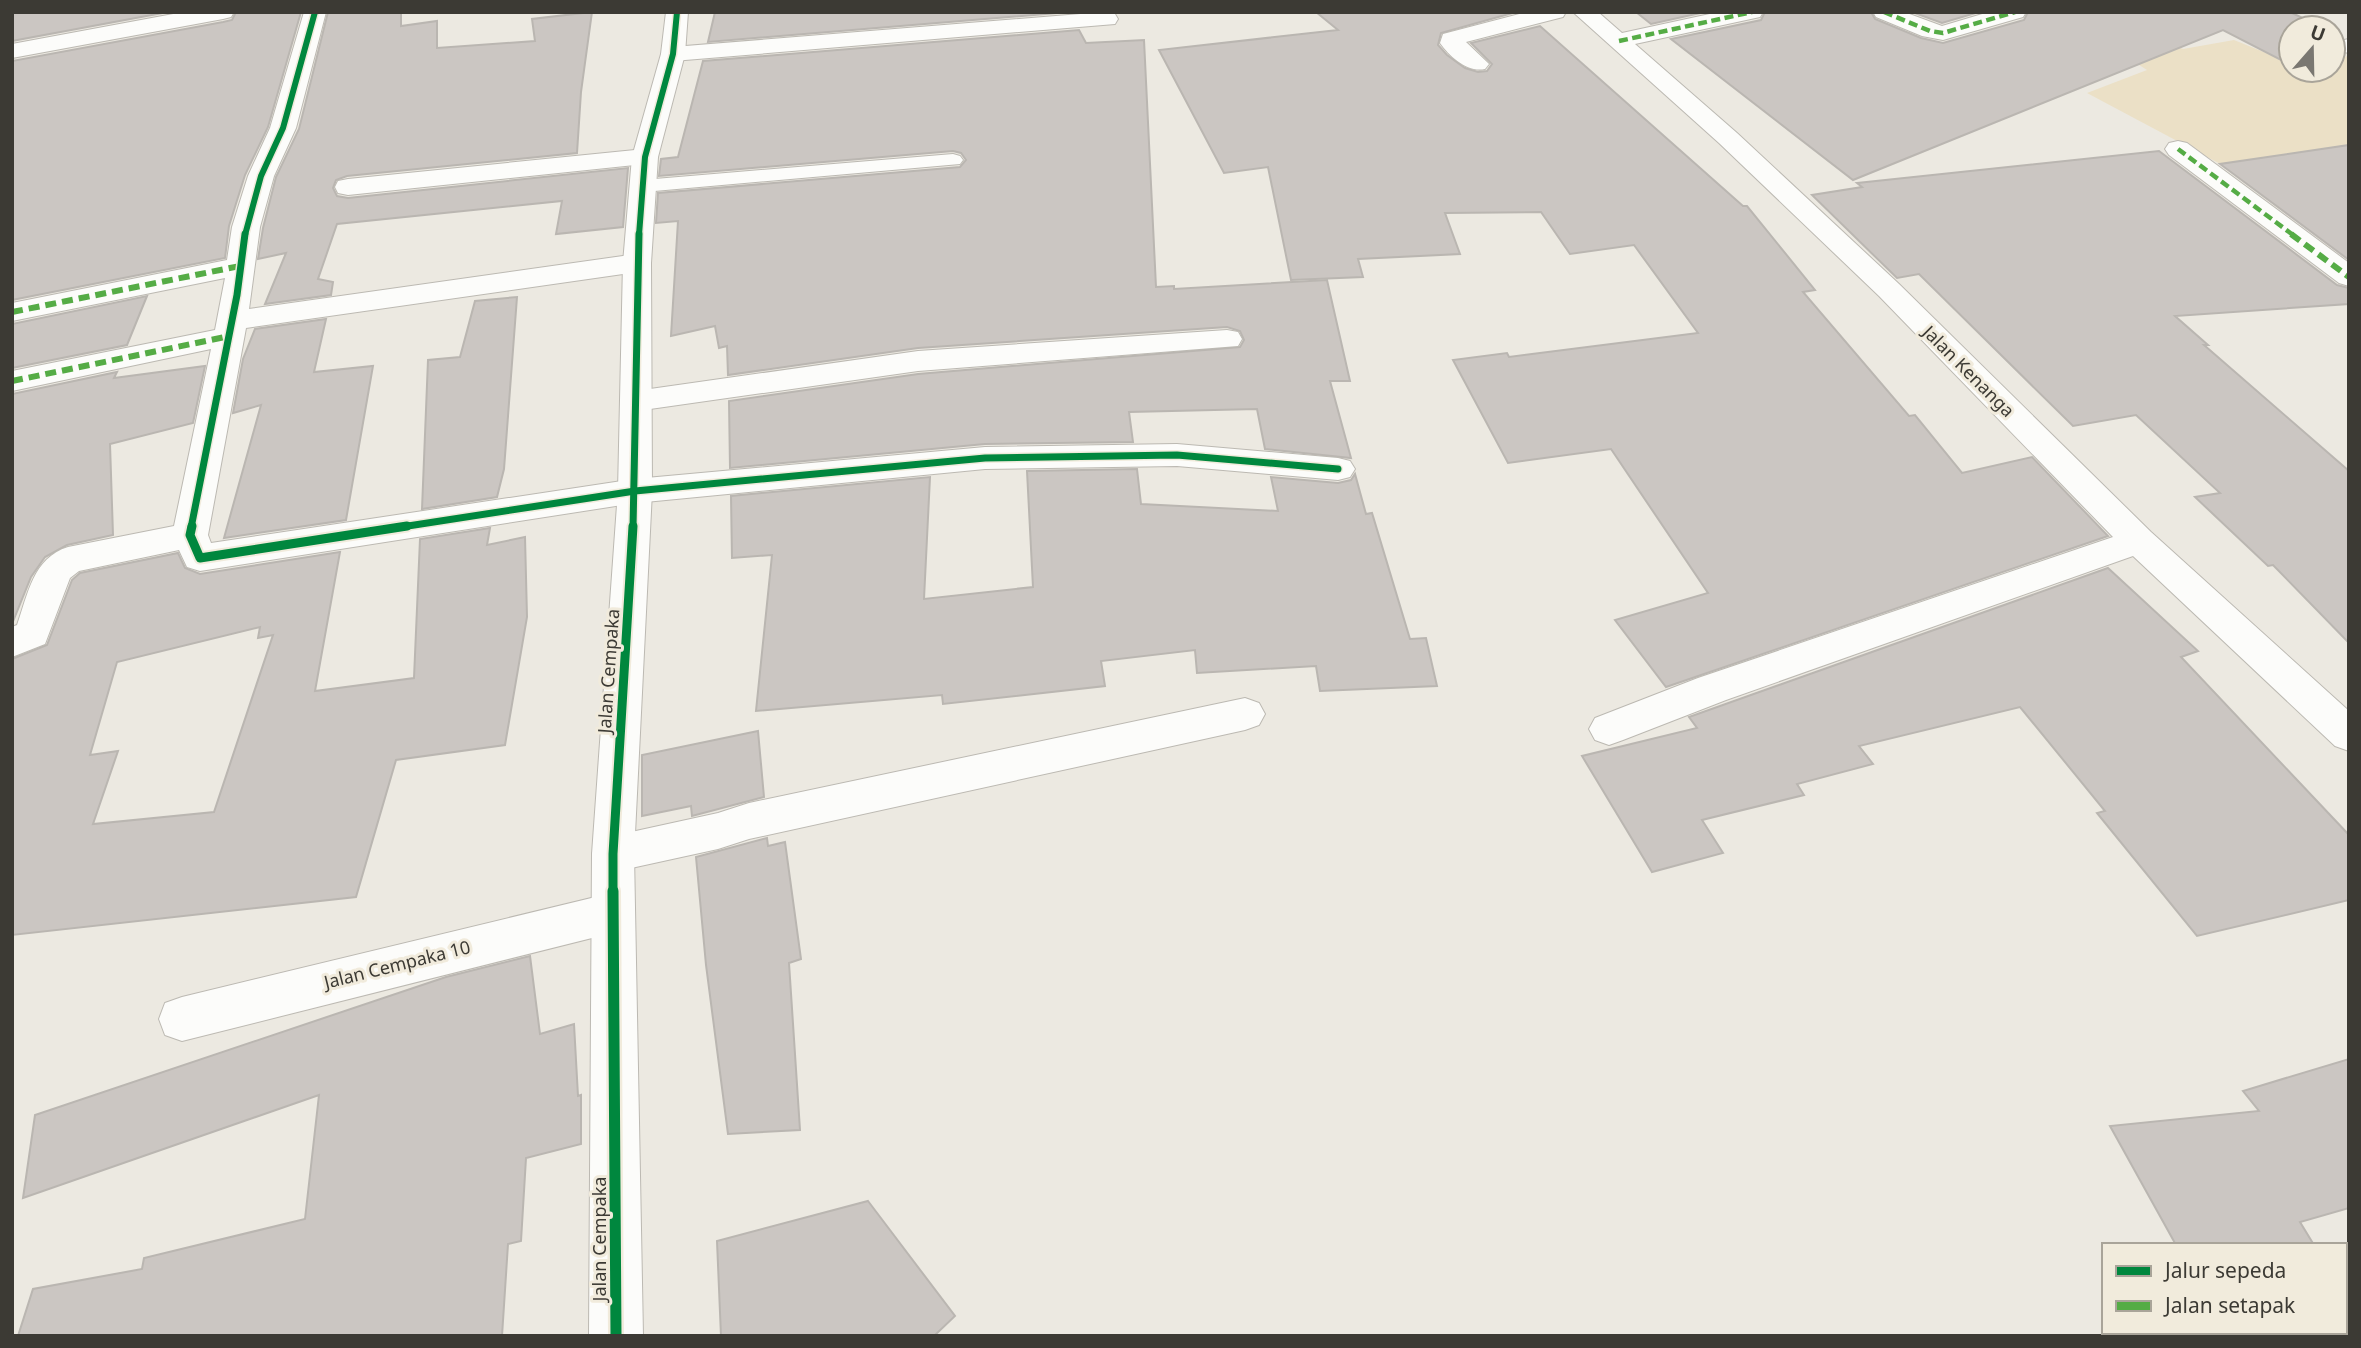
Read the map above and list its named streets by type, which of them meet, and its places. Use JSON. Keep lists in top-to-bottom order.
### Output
{
  "streets": {
    "street": ["Jalan Kenanga", "Jalan Cempaka", "Jalan Cempaka 10"]
  },
  "crossings": [
    ["Jalan Cempaka", "Jalan Cempaka 10"]
  ],
  "legend": ["Jalur sepeda", "Jalan setapak"],
  "north": "top"
}
